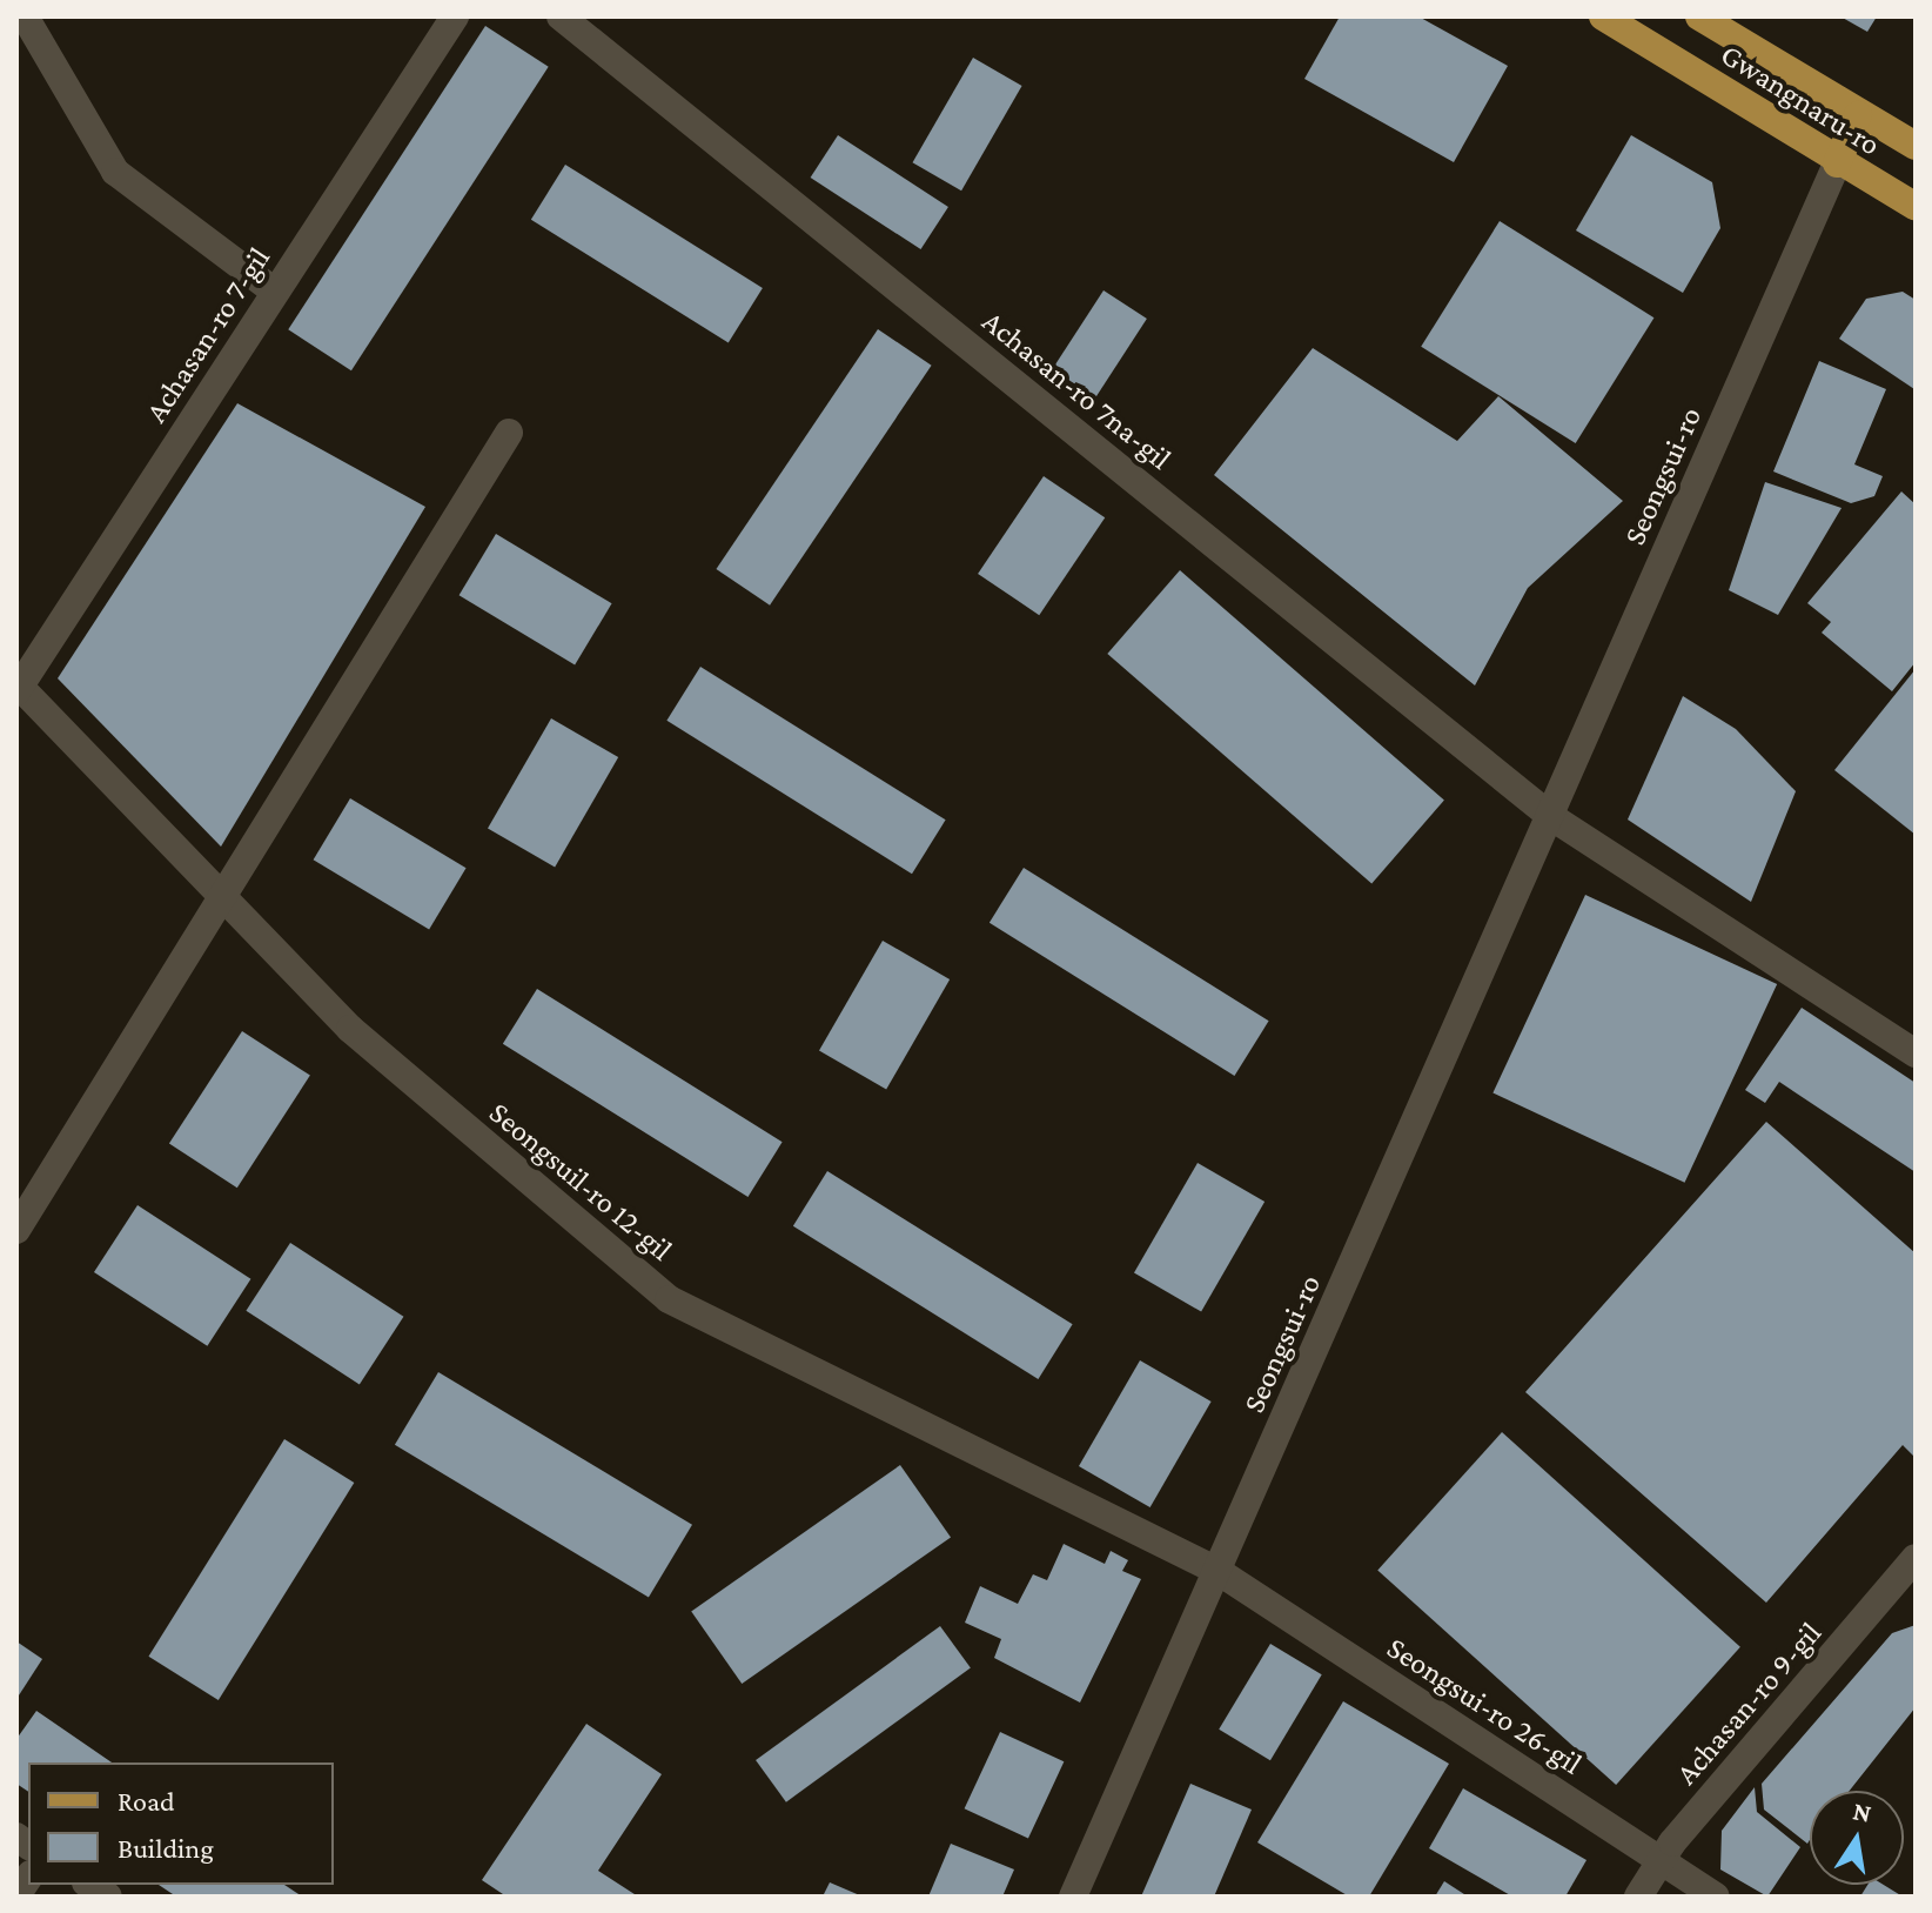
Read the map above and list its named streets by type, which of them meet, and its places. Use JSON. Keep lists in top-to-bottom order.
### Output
{
  "streets": {
    "main road": ["Gwangnaru-ro"],
    "street": [
      "Achasan-ro 7-gil",
      "Achasan-ro 7na-gil",
      "Seongsui-ro",
      "Seongsuil-ro 12-gil",
      "Achasan-ro 9-gil",
      "Seongsui-ro 26-gil"
    ]
  },
  "crossings": [
    ["Gwangnaru-ro", "Seongsui-ro"],
    ["Achasan-ro 7-gil", "Seongsuil-ro 12-gil"],
    ["Achasan-ro 7na-gil", "Seongsui-ro"],
    ["Seongsui-ro", "Seongsuil-ro 12-gil"],
    ["Seongsui-ro", "Seongsui-ro 26-gil"],
    ["Seongsuil-ro 12-gil", "Seongsui-ro 26-gil"],
    ["Achasan-ro 9-gil", "Seongsui-ro 26-gil"]
  ],
  "legend": ["Road", "Building"],
  "north": "top"
}
